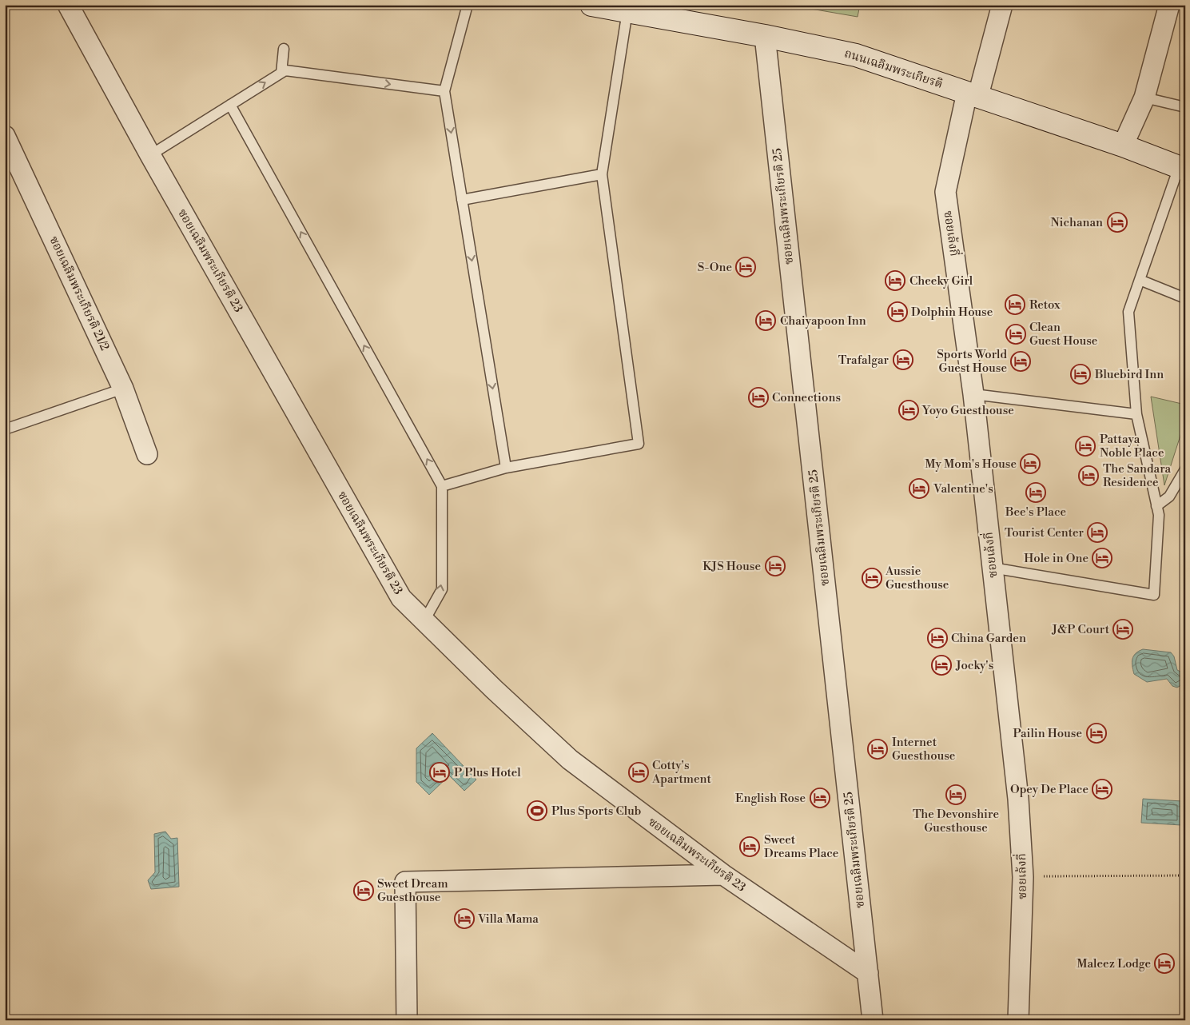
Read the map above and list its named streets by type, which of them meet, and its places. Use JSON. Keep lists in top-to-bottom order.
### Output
{
  "streets": {
    "main road": ["ถนนเฉลิมพระเกียรติ"],
    "street": [
      "ซอยเฉลิมพระเกียรติ 25",
      "ซอยเล้งกี่",
      "ซอยเฉลิมพระเกียรติ 23",
      "ซอยเฉลิมพระเกียรติ 21/2"
    ]
  },
  "crossings": [
    ["ถนนเฉลิมพระเกียรติ", "ซอยเฉลิมพระเกียรติ 25"],
    ["ถนนเฉลิมพระเกียรติ", "ซอยเล้งกี่"],
    ["ซอยเฉลิมพระเกียรติ 25", "ซอยเฉลิมพระเกียรติ 23"]
  ],
  "places": {
    "hotel": [
      "Nichanan",
      "S-One",
      "Cheeky Girl",
      "Retox",
      "Dolphin House",
      "Chaiyapoon Inn",
      "Clean Guest House",
      "Trafalgar",
      "Sports World Guest House",
      "Bluebird Inn",
      "Connections",
      "Yoyo Guesthouse",
      "Pattaya Noble Place",
      "My Mom's House",
      "The Sandara Residence",
      "Valentine's",
      "Bee's Place",
      "Tourist Center",
      "Hole in One",
      "KJS House",
      "Aussie Guesthouse",
      "J&P Court",
      "China Garden",
      "Jocky's",
      "Pailin House",
      "Internet Guesthouse",
      "P Plus Hotel",
      "Cotty's Apartment",
      "Opey De Place",
      "The Devonshire Guesthouse",
      "English Rose",
      "Sweet Dreams Place",
      "Sweet Dream Guesthouse",
      "Villa Mama",
      "Maleez Lodge"
    ],
    "sports": ["Plus Sports Club"]
  }
}
